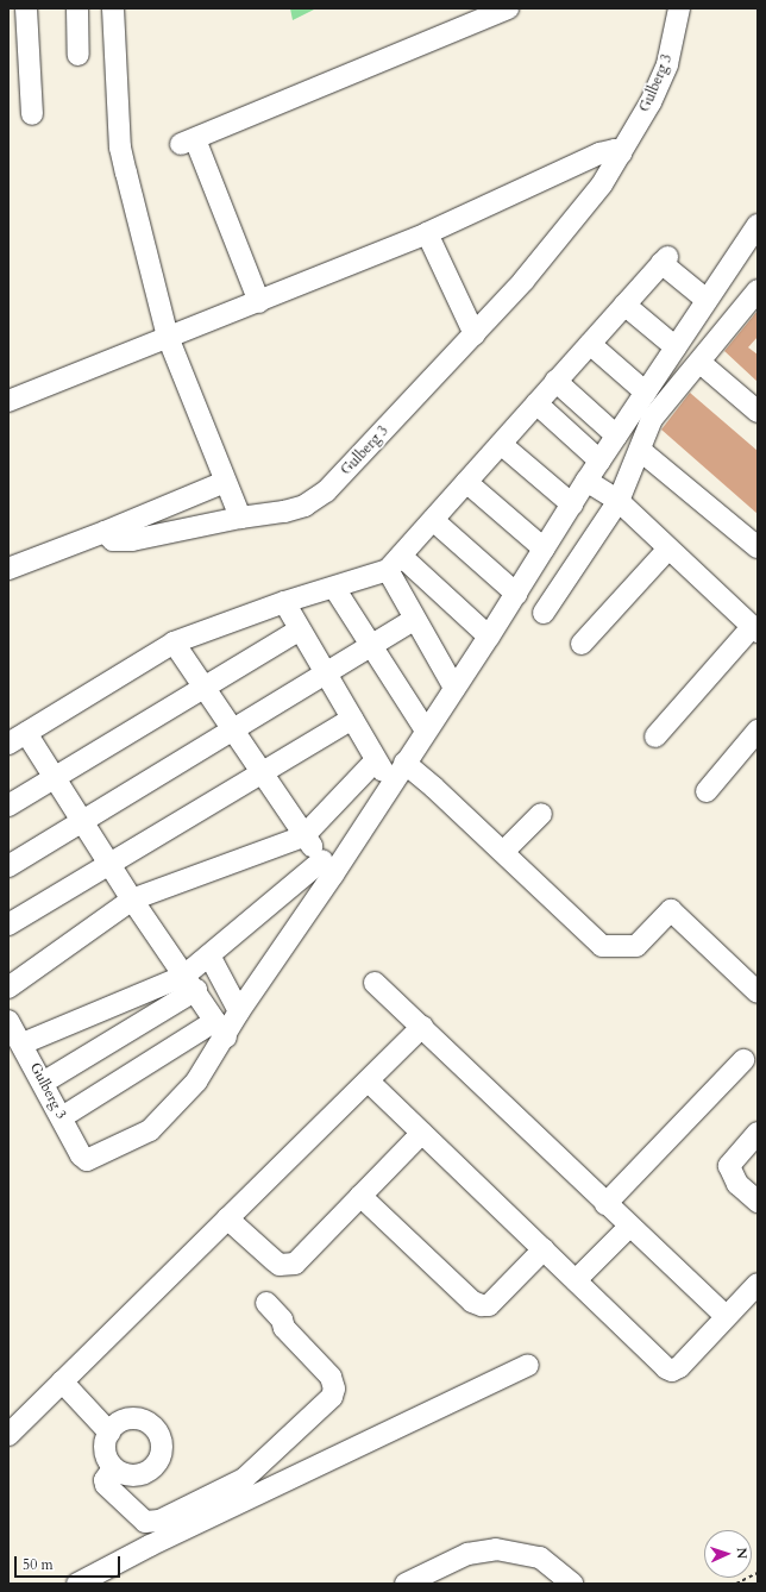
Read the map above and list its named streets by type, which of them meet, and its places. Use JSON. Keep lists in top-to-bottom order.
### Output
{
  "streets": {
    "street": ["Gulberg 3"]
  },
  "scale_bar": "50 m",
  "north": "right"
}
